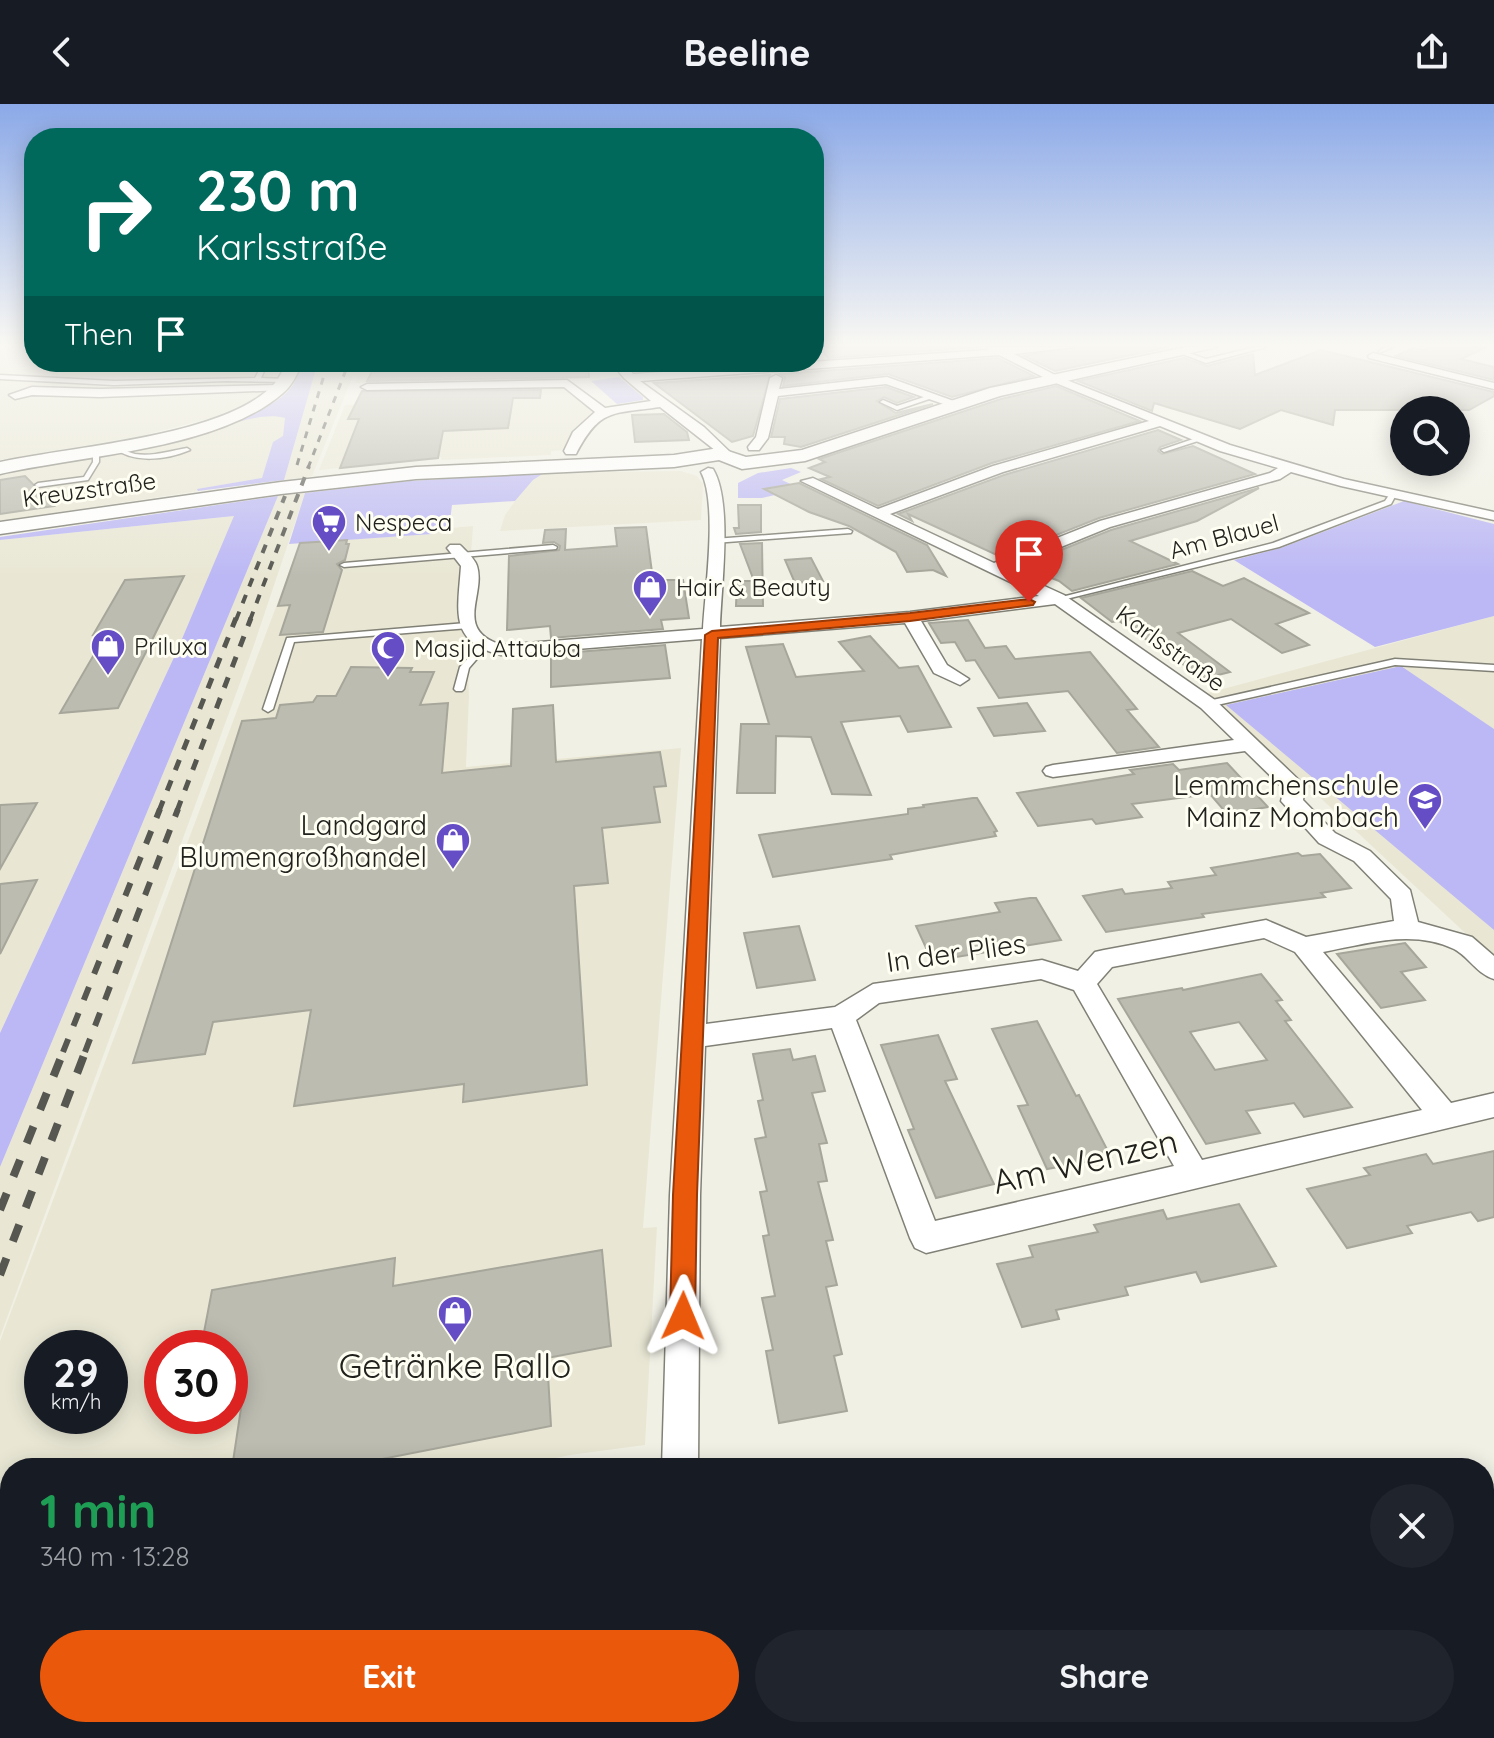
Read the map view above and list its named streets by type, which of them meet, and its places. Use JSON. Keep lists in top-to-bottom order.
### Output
{
  "streets": {
    "street": [
      "Kreuzstraße",
      "Karlsstraße",
      "In der Plies",
      "Am Wenzen"
    ],
    "lane": ["Am Blauel"]
  },
  "crossings": [
    ["Am Blauel", "Karlsstraße"],
    ["In der Plies", "Am Wenzen"]
  ],
  "places": {
    "supermarket": ["Nespeca"],
    "shop": [
      "Hair & Beauty",
      "Priluxa",
      "Landgard Blumengroßhandel",
      "Getränke Rallo"
    ],
    "mosque": ["Masjid Attauba"],
    "school or university": ["Lemmchenschule Mainz Mombach"]
  },
  "page": {
    "header": "Beeline",
    "turn": ["230 m", "Karlsstraße"],
    "then": "Then",
    "speed": "29 km/h",
    "limit": "30",
    "heading": ["1 min", "340 m · 13:28"],
    "buttons": ["Exit", "Share"]
  }
}
